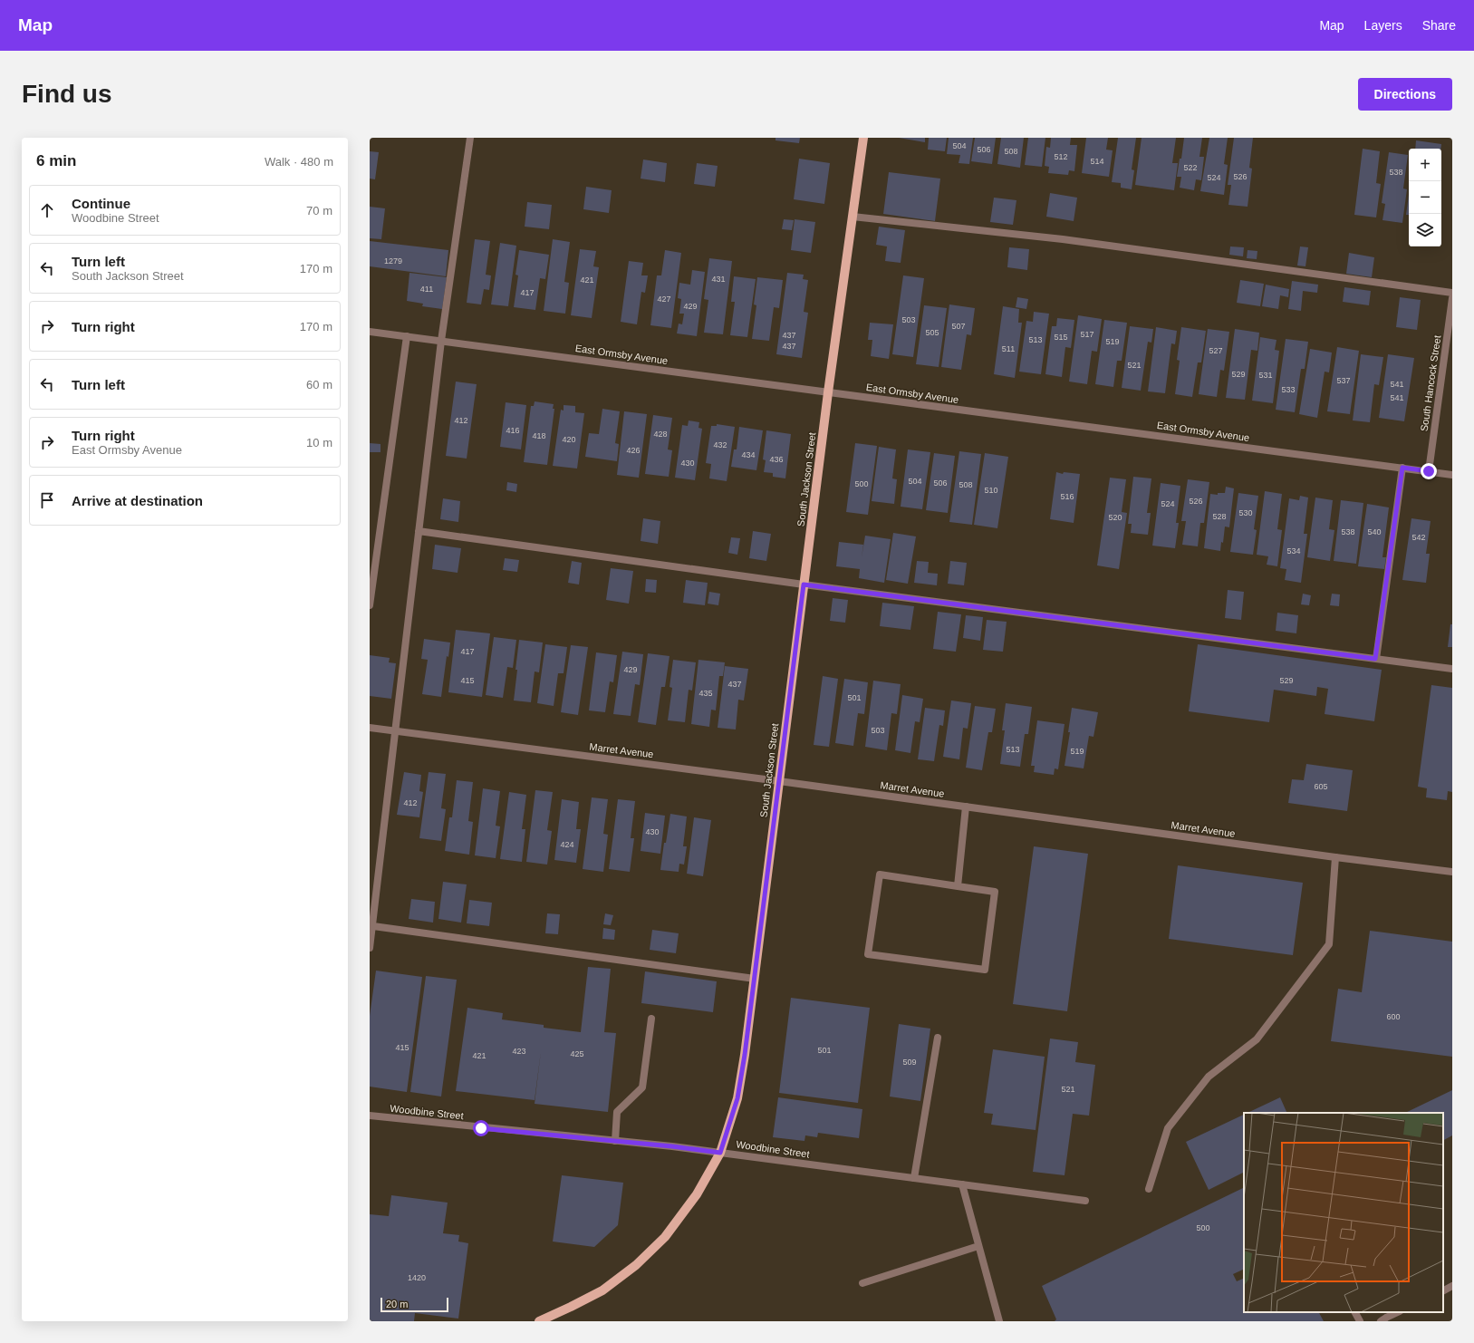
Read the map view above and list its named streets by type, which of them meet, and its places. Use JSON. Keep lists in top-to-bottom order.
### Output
{
  "streets": {
    "main road": ["South Jackson Street"],
    "street": [
      "East Ormsby Avenue",
      "South Hancock Street",
      "Marret Avenue",
      "Woodbine Street"
    ]
  },
  "crossings": [
    ["East Ormsby Avenue", "South Hancock Street"],
    ["East Ormsby Avenue", "South Jackson Street"],
    ["South Jackson Street", "Marret Avenue"],
    ["South Jackson Street", "Woodbine Street"]
  ],
  "house_numbers": [
    "504",
    "506",
    "508",
    "512",
    "514",
    "522",
    "538",
    "526",
    "524",
    "1279",
    "431",
    "421",
    "411",
    "417",
    "427",
    "429",
    "503",
    "507",
    "505",
    "517",
    "437",
    "515",
    "513",
    "519",
    "437",
    "511",
    "527",
    "521",
    "529",
    "531",
    "537",
    "541",
    "533",
    "541",
    "412",
    "416",
    "428",
    "418",
    "420",
    "432",
    "426",
    "434",
    "436",
    "430",
    "504",
    "506",
    "500",
    "508",
    "510",
    "516",
    "526",
    "524",
    "530",
    "528",
    "520",
    "538",
    "540",
    "542",
    "534",
    "417",
    "429",
    "415",
    "529",
    "437",
    "435",
    "501",
    "503",
    "513",
    "519",
    "605",
    "412",
    "430",
    "424",
    "600",
    "415",
    "501",
    "423",
    "425",
    "421",
    "509",
    "521",
    "500",
    "1420"
  ],
  "scale_bar": "20 m",
  "page": {
    "header": "Map",
    "nav": ["Map", "Layers", "Share"],
    "buttons": "Directions",
    "title": "Find us",
    "heading": ["6 min", "Walk · 480 m"],
    "map_buttons": ["+", "−"],
    "list": [
      ["Continue", "Woodbine Street", "70 m"],
      ["Turn left", "South Jackson Street", "170 m"],
      ["Turn right", "170 m"],
      ["Turn left", "60 m"],
      ["Turn right", "East Ormsby Avenue", "10 m"],
      "Arrive at destination"
    ],
    "scale": "20 m"
  }
}
